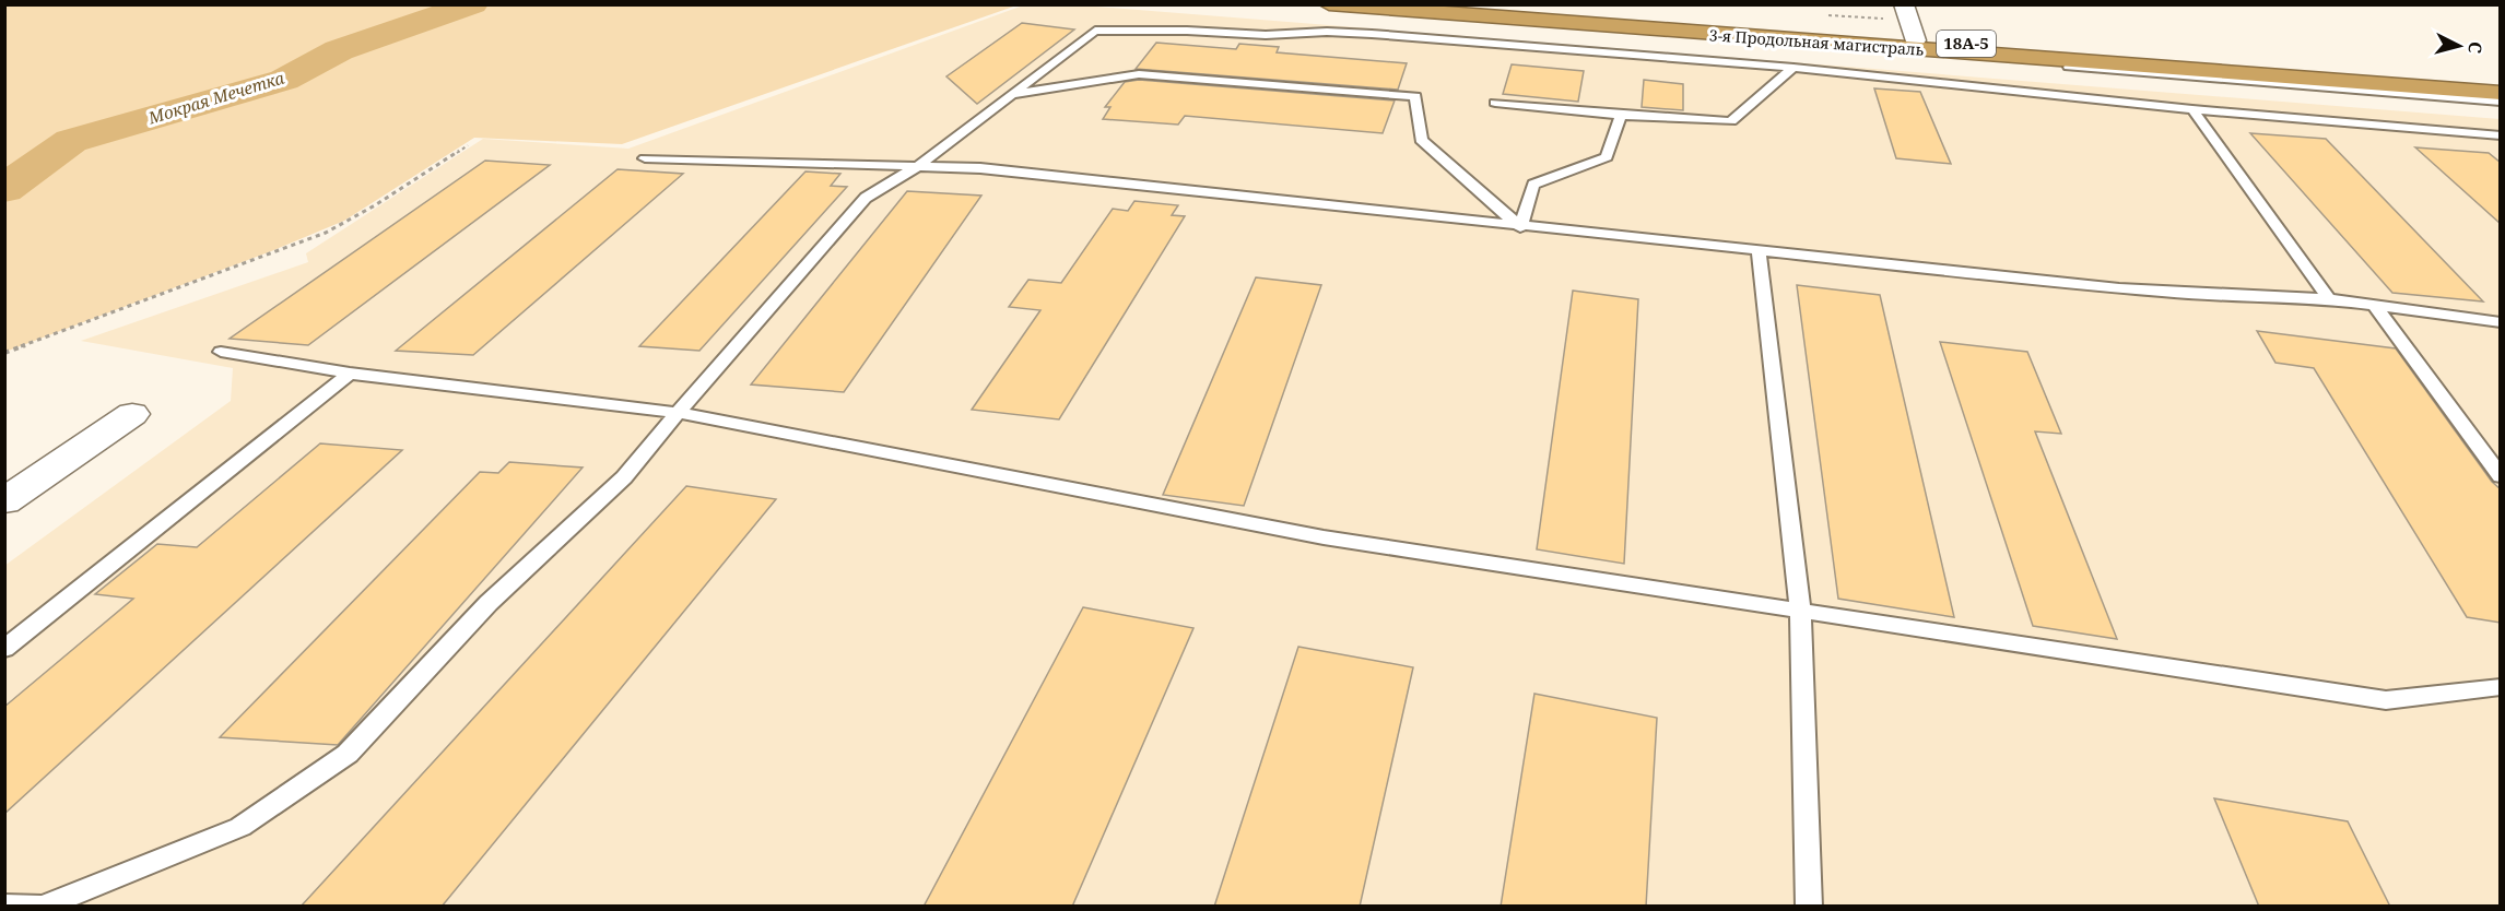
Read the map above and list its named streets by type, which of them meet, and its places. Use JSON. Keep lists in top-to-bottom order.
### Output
{
  "streets": {
    "highway": ["3-я Продольная магистраль", "18А-5"]
  },
  "water": ["Мокрая Мечетка"],
  "north": "right"
}
